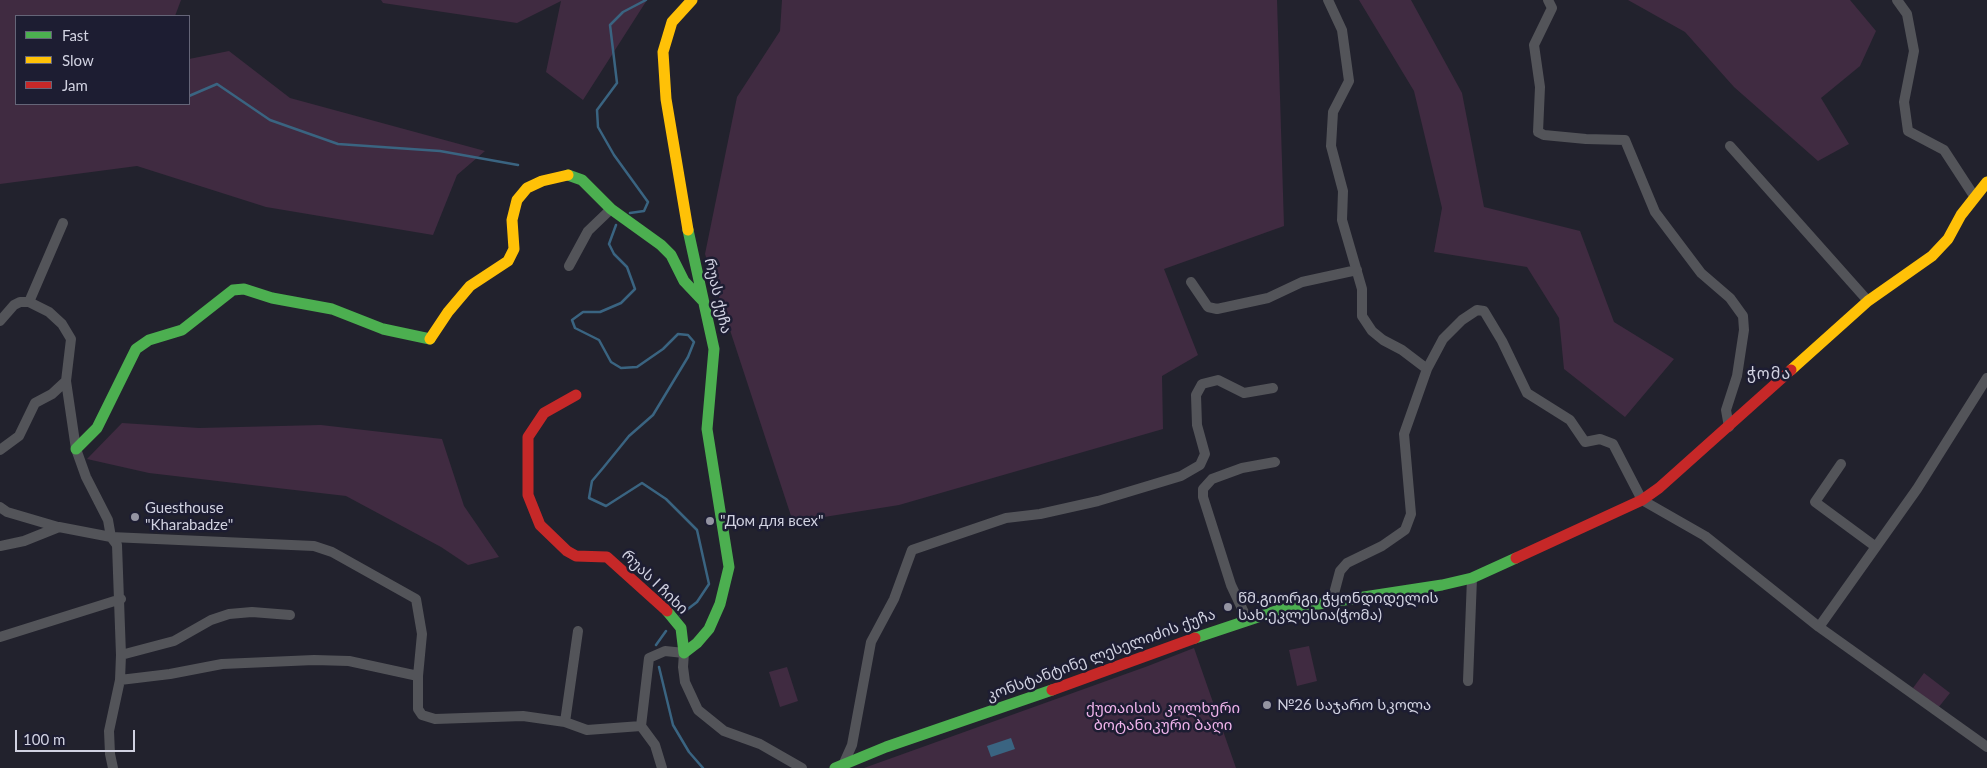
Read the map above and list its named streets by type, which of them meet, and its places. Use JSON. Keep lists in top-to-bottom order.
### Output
{
  "streets": {
    "street": ["რუას ქუჩა", "რუას I ჩიხი", "კონსტანტინე ლესელიძის ქუჩა"]
  },
  "crossings": [
    ["რუას ქუჩა", "რუას I ჩიხი"]
  ],
  "districts": ["ჭომა"],
  "parks": ["ქუთაისის კოლხური ბოტანიკური ბაღი"],
  "places": [
    "Guesthouse \"Kharabadze\"",
    "\"Дом для всех\"",
    "წმ.გიორგი ჭყონდიდელის სახ.ეკლესია(ჭომა)",
    "№26 საჯარო სკოლა"
  ],
  "legend": ["Fast", "Slow", "Jam"],
  "scale_bar": "100 m"
}
